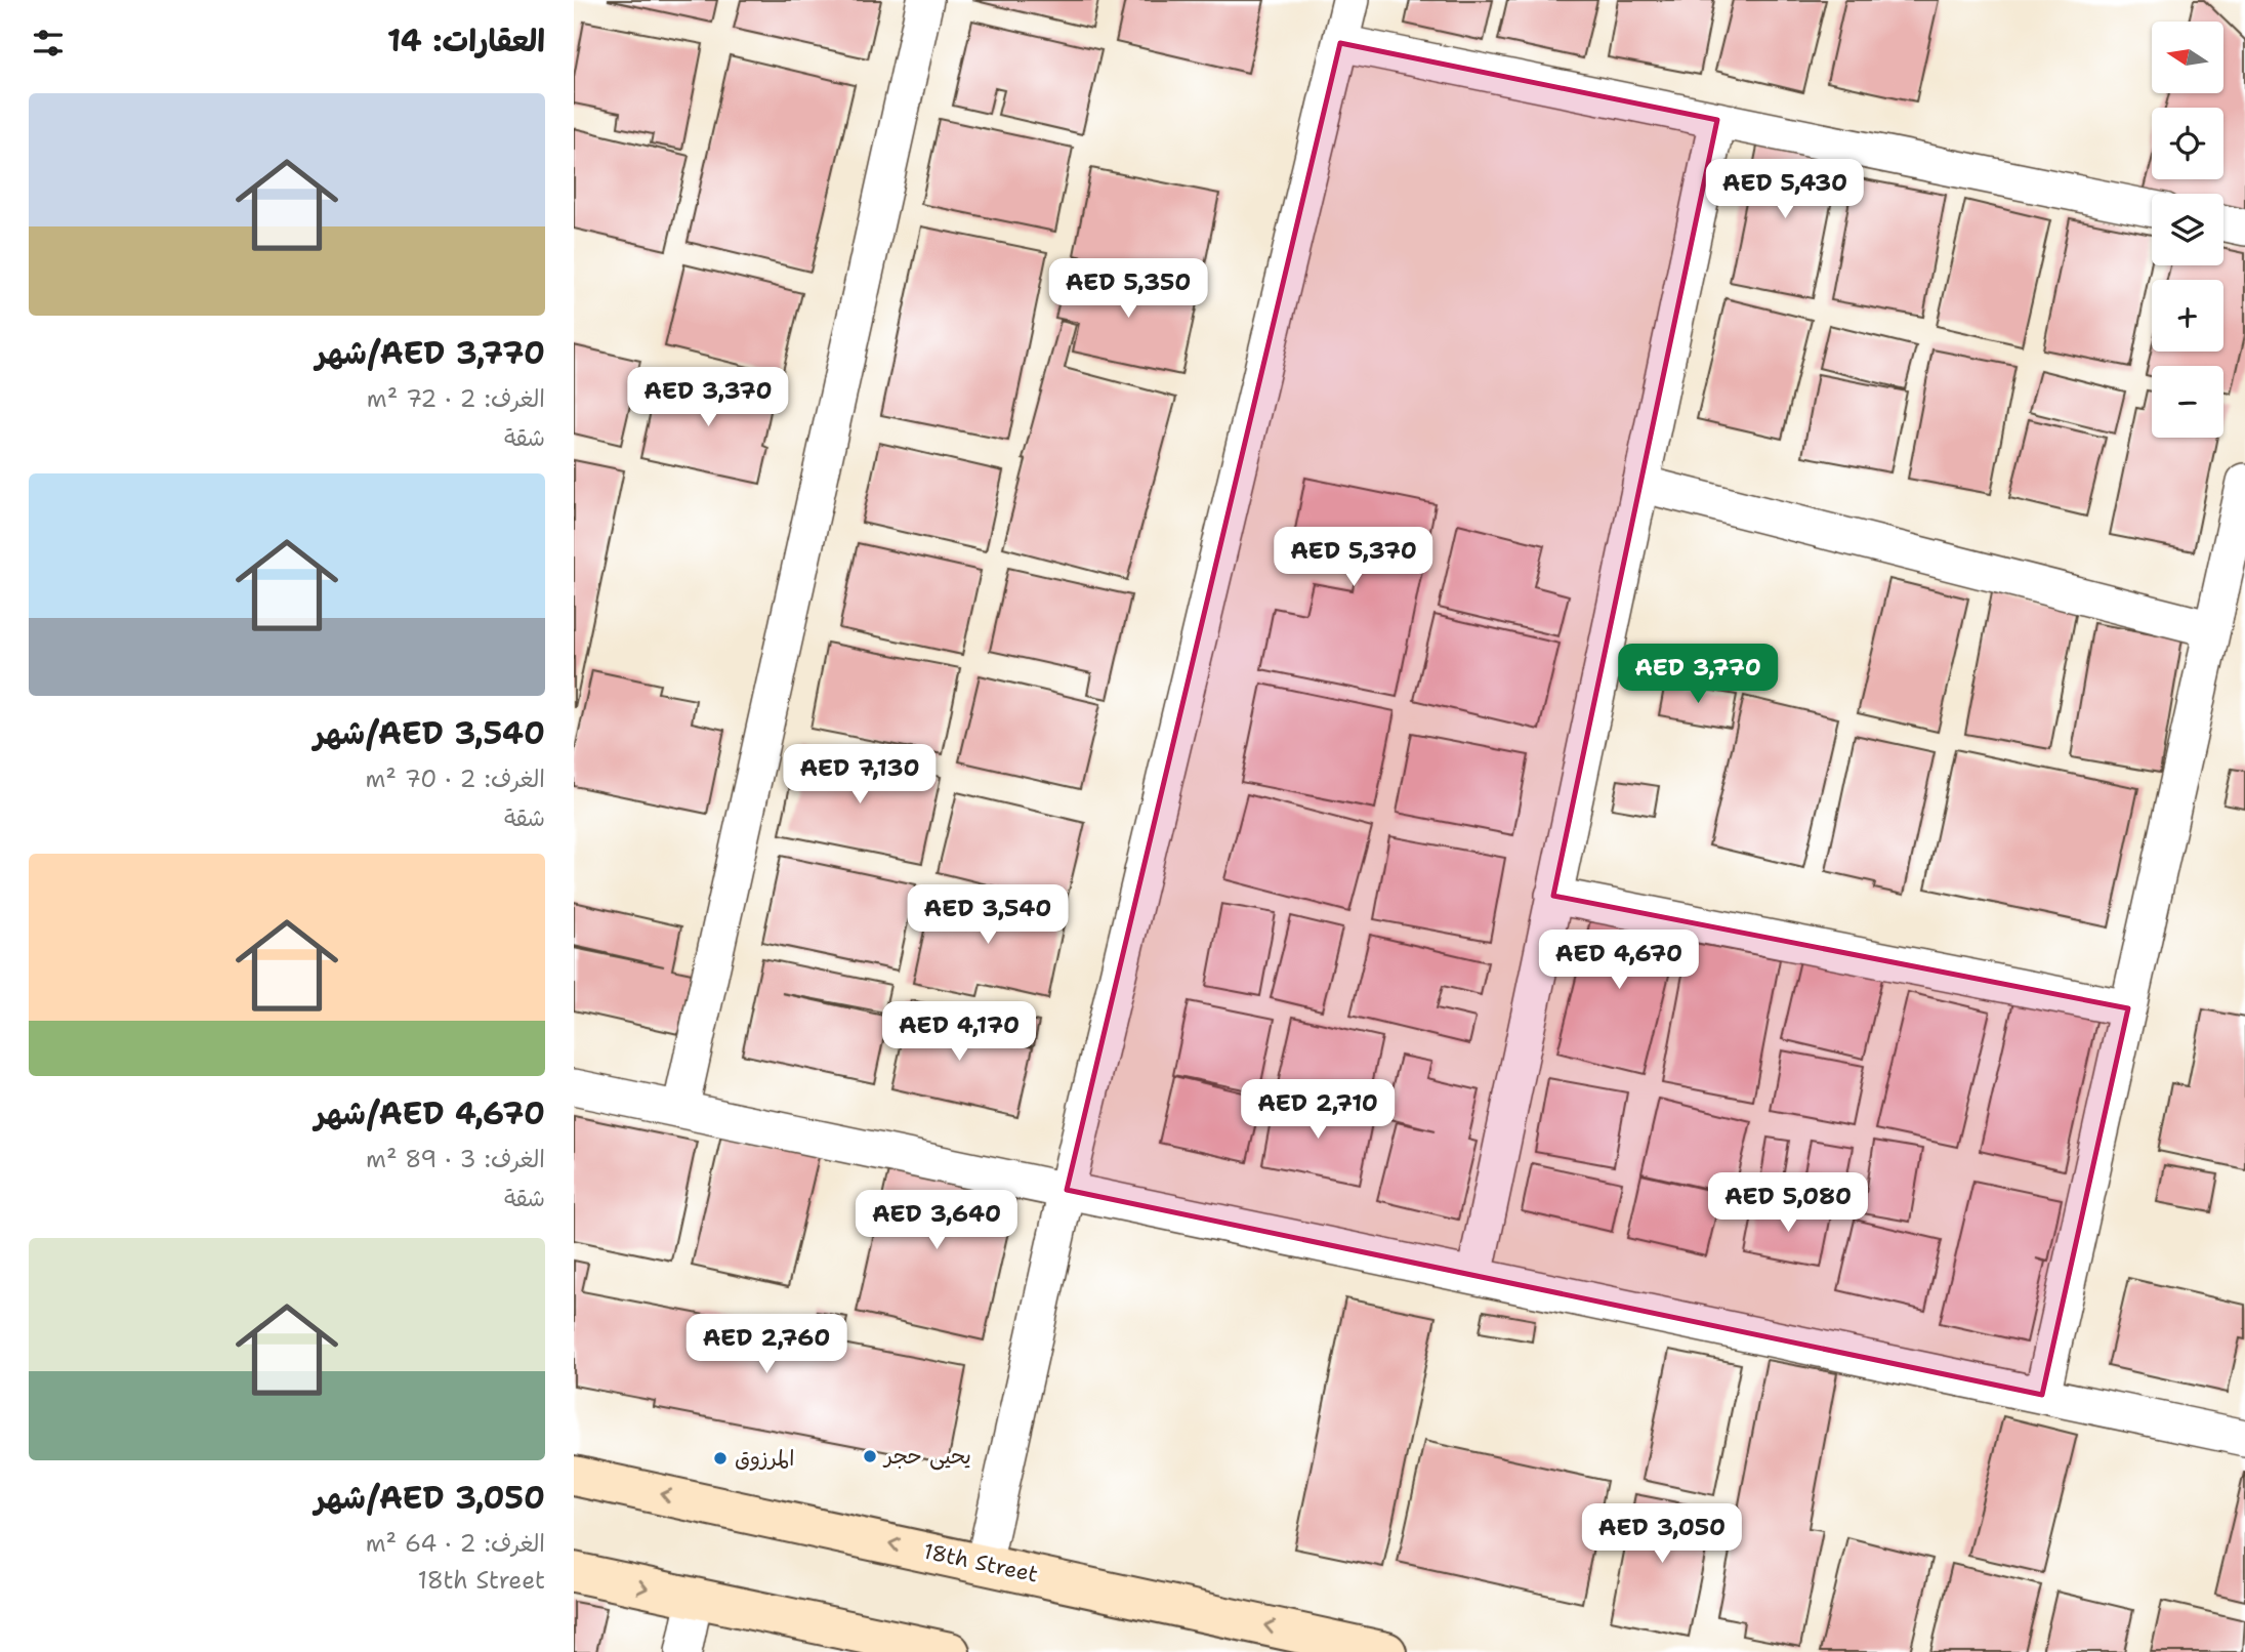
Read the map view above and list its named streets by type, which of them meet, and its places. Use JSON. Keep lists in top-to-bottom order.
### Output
{
  "streets": {
    "street": ["18th Street"]
  },
  "places": ["يحيى حجر", "المرزوق"],
  "north": "left",
  "page": {
    "heading": "العقارات: 14",
    "map_buttons": ["+", "−"],
    "list": [
      {
        "name": "AED 3,770/شهر",
        "note": "الغرف: 2 · 72 m² · شقة"
      },
      {
        "name": "AED 3,540/شهر",
        "note": "الغرف: 2 · 70 m² · شقة"
      },
      {
        "name": "AED 4,670/شهر",
        "note": "الغرف: 3 · 89 m² · شقة"
      },
      {
        "name": "AED 3,050/شهر",
        "note": "الغرف: 2 · 64 m² · 18th Street"
      }
    ],
    "price": [
      "AED 5,430",
      "AED 5,350",
      "AED 3,370",
      "AED 5,370",
      "AED 3,770",
      "AED 7,130",
      "AED 3,540",
      "AED 4,670",
      "AED 4,170",
      "AED 2,710",
      "AED 5,080",
      "AED 3,640",
      "AED 2,760",
      "AED 3,050"
    ]
  }
}
